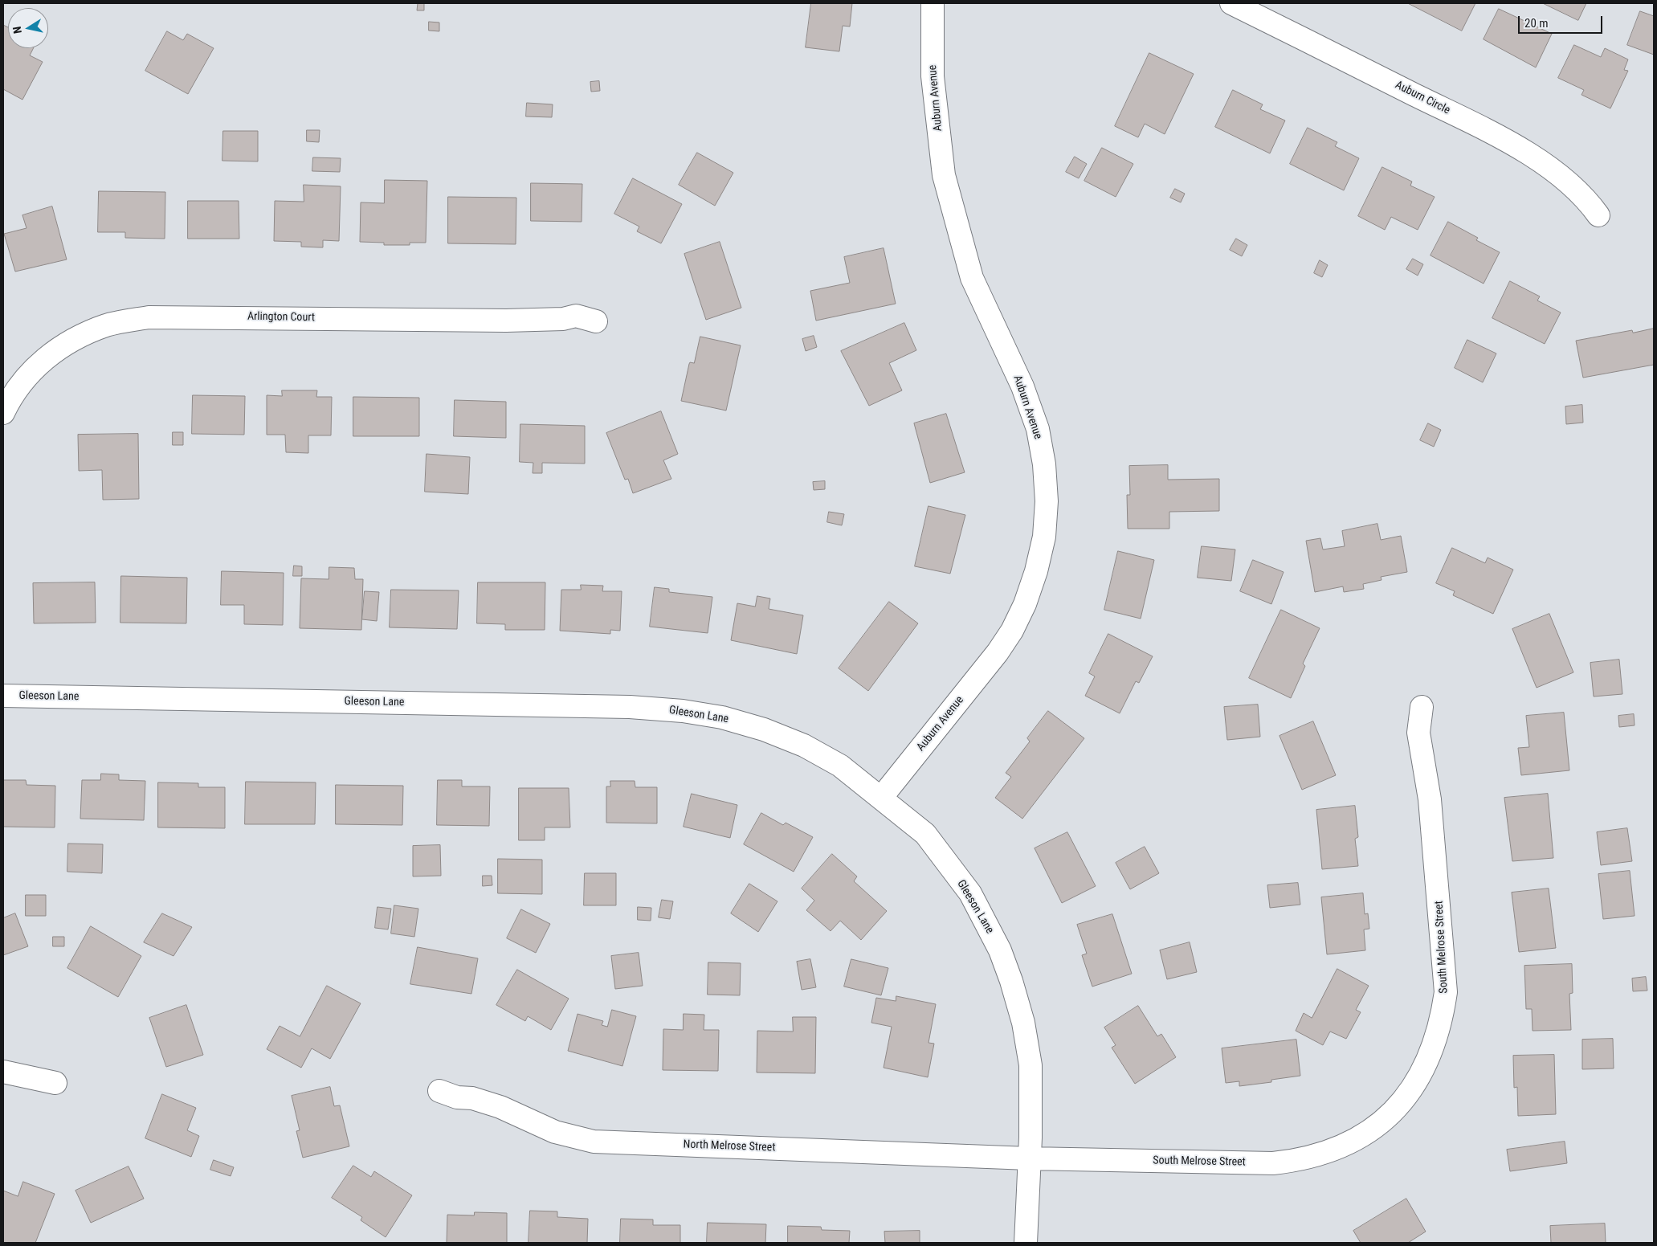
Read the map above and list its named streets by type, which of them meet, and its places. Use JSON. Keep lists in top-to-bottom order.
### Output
{
  "streets": {
    "street": [
      "Auburn Avenue",
      "Auburn Circle",
      "Arlington Court",
      "Gleeson Lane",
      "South Melrose Street",
      "North Melrose Street"
    ]
  },
  "crossings": [
    ["Auburn Avenue", "Gleeson Lane"],
    ["Gleeson Lane", "South Melrose Street"],
    ["Gleeson Lane", "North Melrose Street"],
    ["South Melrose Street", "North Melrose Street"]
  ],
  "scale_bar": "20 m",
  "north": "left"
}
